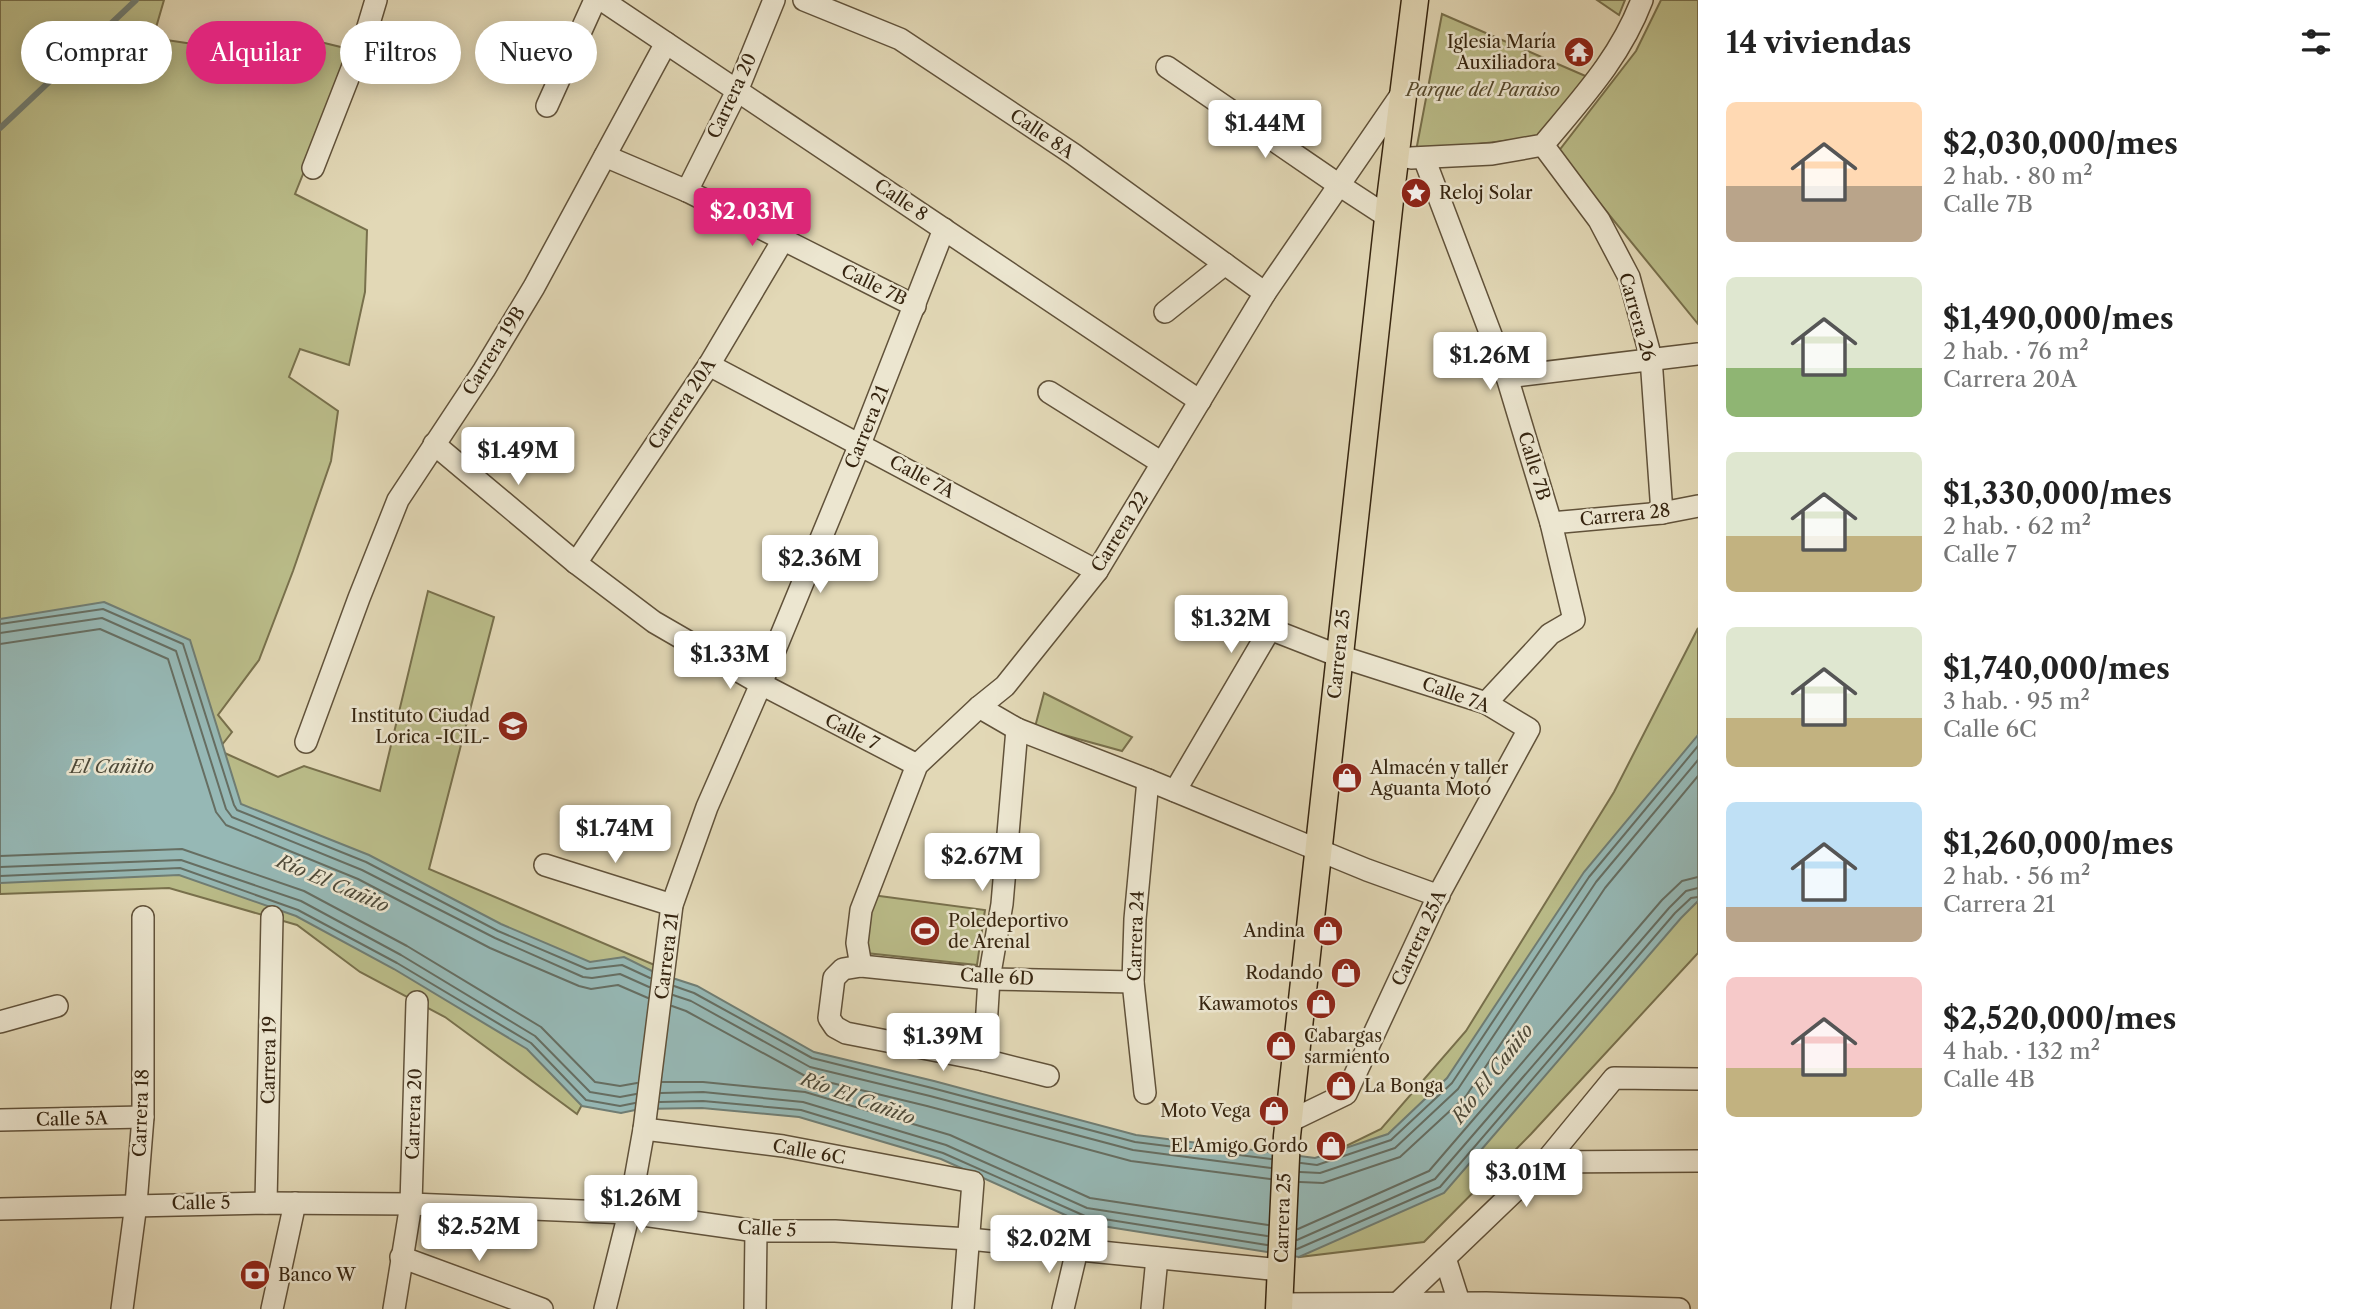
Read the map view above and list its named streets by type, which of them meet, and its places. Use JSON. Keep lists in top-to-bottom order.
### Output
{
  "streets": {
    "main road": ["Carrera 25"],
    "street": [
      "Carrera 20",
      "Calle 8A",
      "Calle 8",
      "Calle 7B",
      "Carrera 26",
      "Carrera 19B",
      "Carrera 20A",
      "Carrera 21",
      "Calle 7A",
      "Carrera 28",
      "Carrera 22",
      "Calle 7",
      "Carrera 24",
      "Carrera 25A",
      "Calle 6D",
      "Carrera 19",
      "Carrera 18",
      "Calle 5A",
      "Calle 6C",
      "Calle 5"
    ]
  },
  "crossings": [
    ["Carrera 20", "Calle 8"],
    ["Carrera 20", "Calle 7B"],
    ["Carrera 20", "Calle 5"],
    ["Calle 8A", "Carrera 22"],
    ["Calle 8", "Carrera 19B"],
    ["Calle 8", "Carrera 21"],
    ["Calle 8", "Carrera 22"],
    ["Calle 7B", "Carrera 19B"],
    ["Calle 7B", "Carrera 20A"],
    ["Calle 7B", "Carrera 21"],
    ["Calle 7B", "Calle 7A"],
    ["Calle 7B", "Carrera 28"],
    ["Carrera 26", "Carrera 28"],
    ["Carrera 19B", "Calle 7"],
    ["Carrera 20A", "Calle 7A"],
    ["Carrera 20A", "Calle 7"],
    ["Carrera 21", "Calle 7A"],
    ["Carrera 21", "Calle 7"],
    ["Carrera 21", "Calle 6C"],
    ["Carrera 21", "Calle 5"],
    ["Calle 7A", "Carrera 22"],
    ["Calle 7A", "Carrera 25"],
    ["Calle 7A", "Carrera 25A"],
    ["Carrera 22", "Carrera 25"],
    ["Carrera 22", "Calle 7"],
    ["Carrera 22", "Calle 6D"],
    ["Carrera 25", "Carrera 25A"],
    ["Carrera 25", "Calle 5"],
    ["Carrera 24", "Calle 6D"],
    ["Carrera 19", "Calle 5"],
    ["Carrera 18", "Calle 5A"],
    ["Carrera 18", "Calle 5"],
    ["Calle 6C", "Calle 5"]
  ],
  "water": ["El Cañito", "Río El Cañito"],
  "parks": ["Parque del Paraiso"],
  "places": {
    "temple": ["Iglesia María Auxiliadora"],
    "place": ["Reloj Solar"],
    "school or university": ["Instituto Ciudad Lorica -ICIL-"],
    "shop": [
      "Almacén y taller Aguanta Moto",
      "Andina",
      "Rodando",
      "Kawamotos",
      "Cabargas sarmiento",
      "La Bonga",
      "Moto Vega",
      "El Amigo Gordo"
    ],
    "sports": ["Poledeportivo de Arenal"],
    "bank": ["Banco W"]
  },
  "page": {
    "heading": "14 viviendas",
    "chip": [
      "Comprar",
      "Alquilar",
      "Filtros",
      "Nuevo"
    ],
    "list": [
      {
        "name": "$2,030,000/mes",
        "note": "2 hab. · 80 m² · Calle 7B"
      },
      {
        "name": "$1,490,000/mes",
        "note": "2 hab. · 76 m² · Carrera 20A"
      },
      {
        "name": "$1,330,000/mes",
        "note": "2 hab. · 62 m² · Calle 7"
      },
      {
        "name": "$1,740,000/mes",
        "note": "3 hab. · 95 m² · Calle 6C"
      },
      {
        "name": "$1,260,000/mes",
        "note": "2 hab. · 56 m² · Carrera 21"
      },
      {
        "name": "$2,520,000/mes",
        "note": "4 hab. · 132 m² · Calle 4B"
      }
    ],
    "price": [
      "$1.44M",
      "$2.03M",
      "$1.26M",
      "$1.49M",
      "$2.36M",
      "$1.32M",
      "$1.33M",
      "$1.74M",
      "$2.67M",
      "$1.39M",
      "$3.01M",
      "$1.26M",
      "$2.52M",
      "$2.02M"
    ]
  }
}
